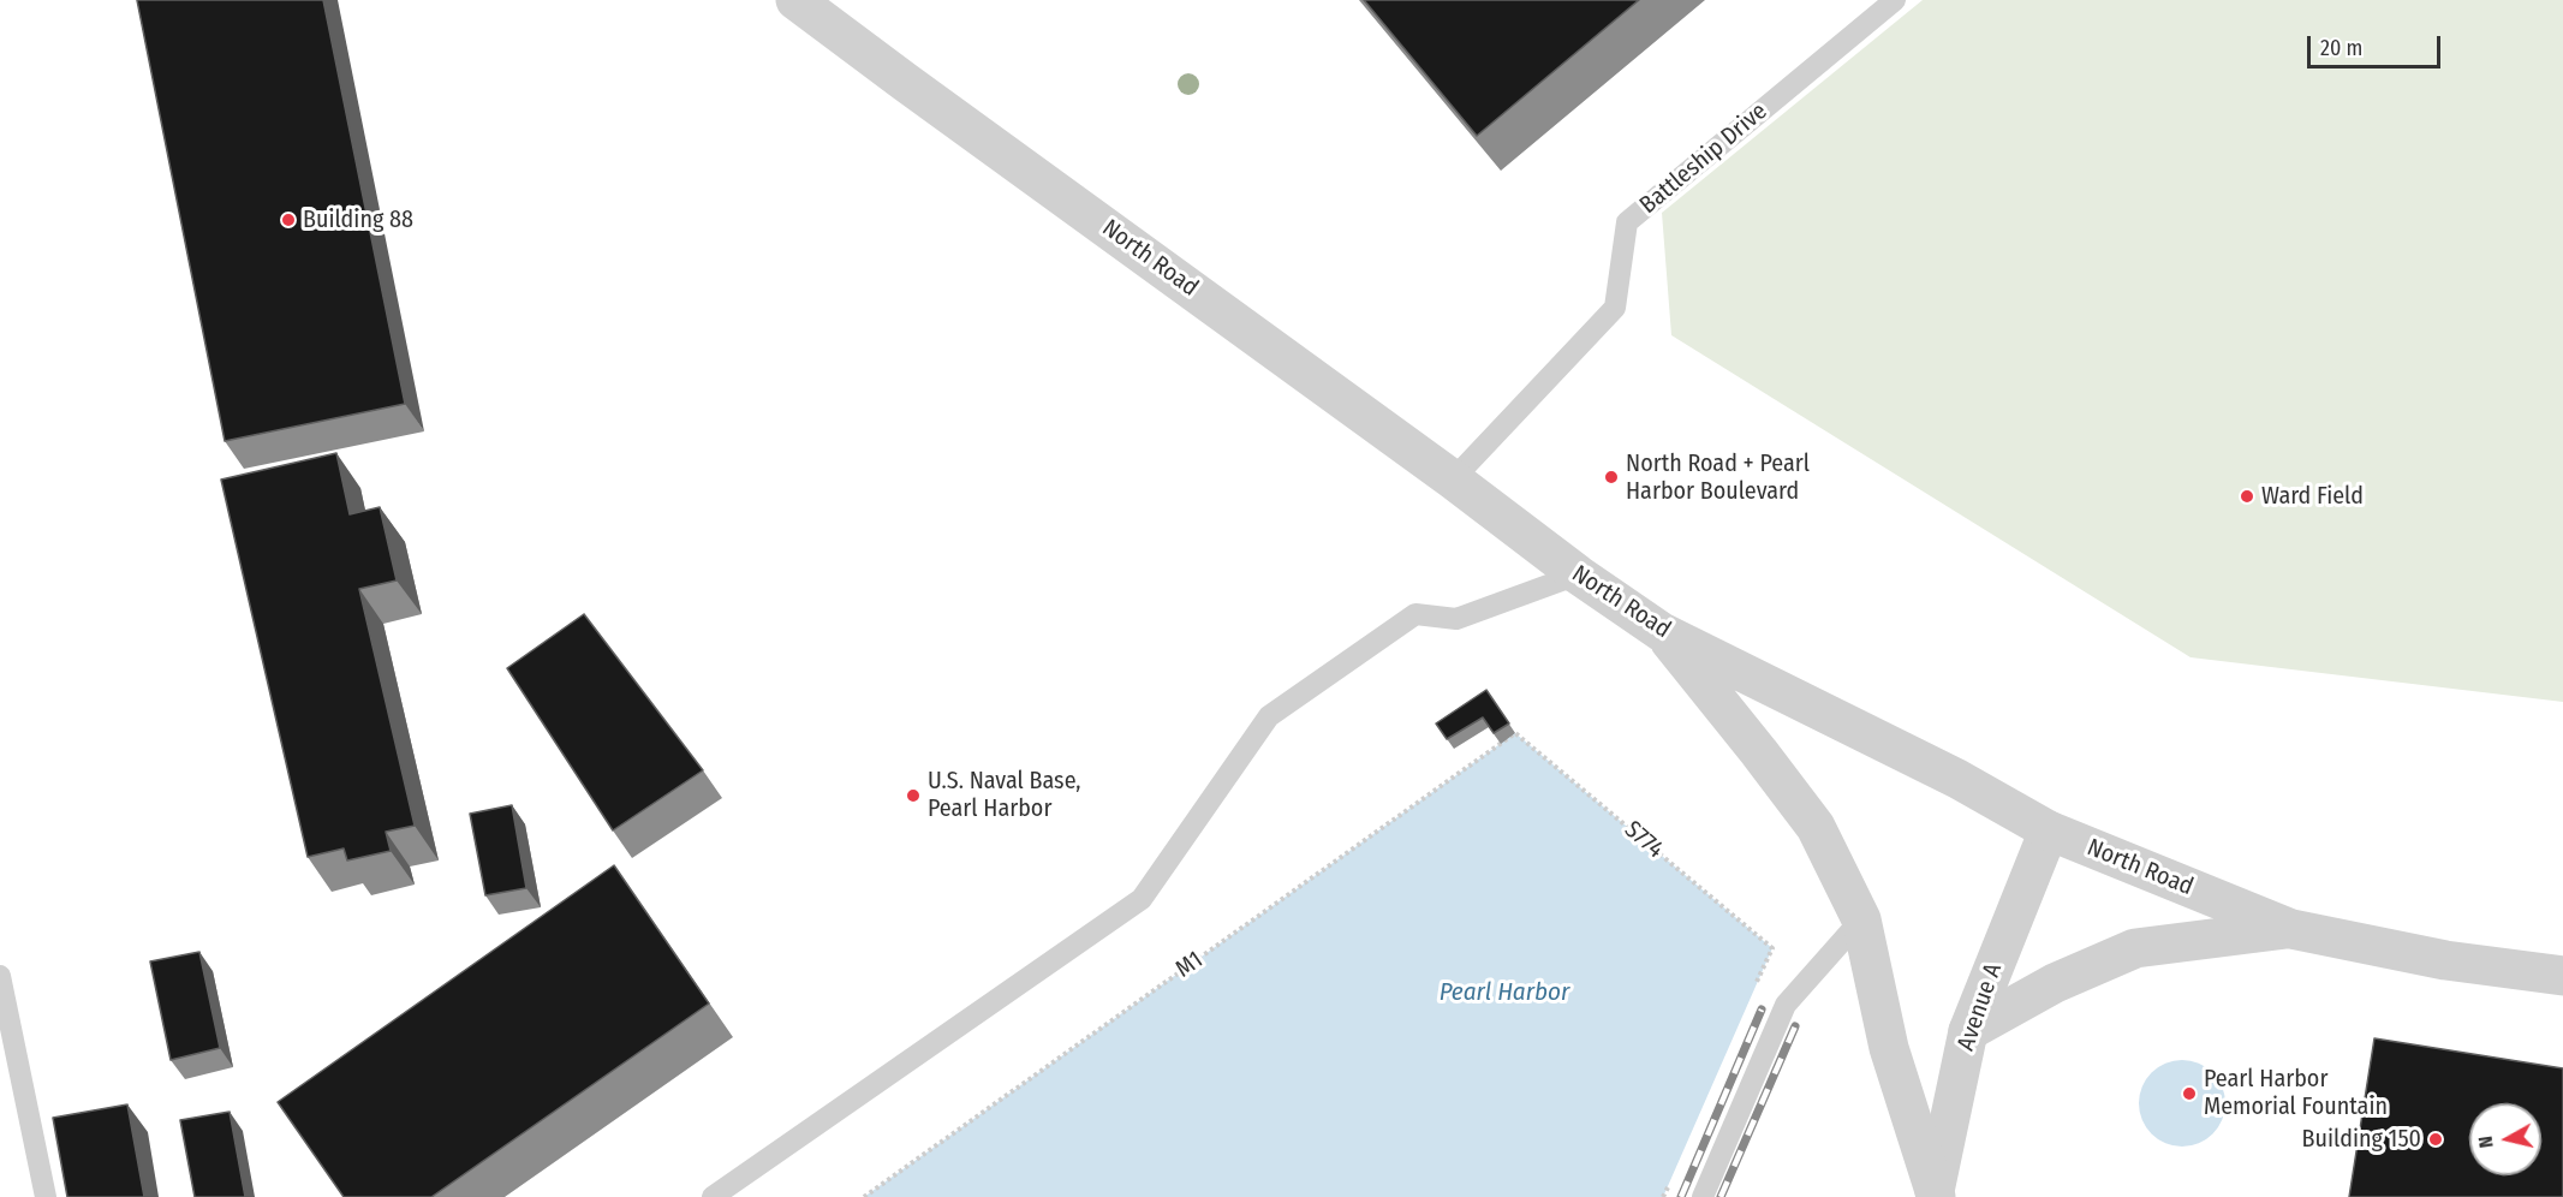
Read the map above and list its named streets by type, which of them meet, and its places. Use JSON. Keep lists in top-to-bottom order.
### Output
{
  "streets": {
    "street": ["North Road", "Avenue A"],
    "lane": ["Battleship Drive"],
    "path": ["S774", "M1"]
  },
  "crossings": [
    ["Battleship Drive", "North Road"],
    ["North Road", "Avenue A"],
    ["S774", "M1"]
  ],
  "water": ["Pearl Harbor"],
  "places": [
    "Building 88",
    "North Road + Pearl Harbor Boulevard",
    "Ward Field",
    "U.S. Naval Base, Pearl Harbor",
    "Pearl Harbor Memorial Fountain",
    "Building 150"
  ],
  "scale_bar": "20 m",
  "north": "left"
}
